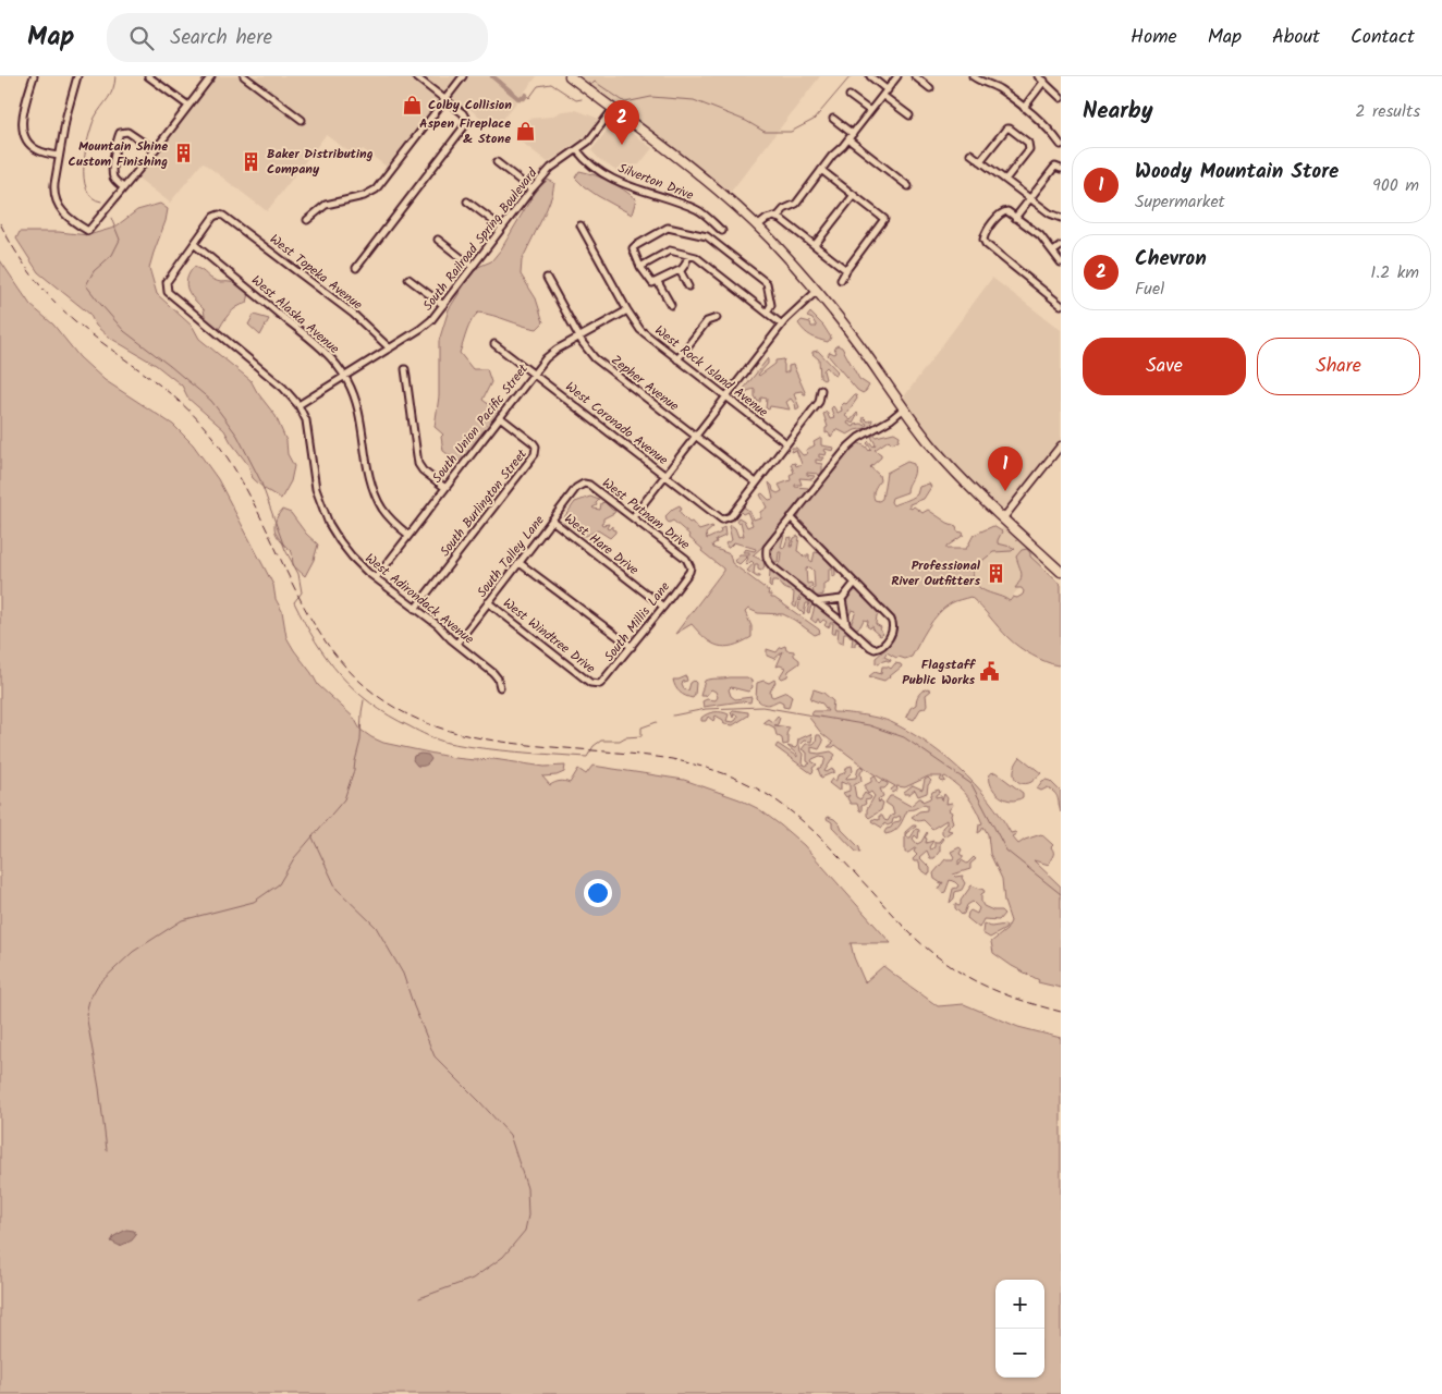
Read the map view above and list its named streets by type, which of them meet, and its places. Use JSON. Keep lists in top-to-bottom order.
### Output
{
  "streets": {
    "street": [
      "Silverton Drive",
      "South Railroad Spring Boulevard",
      "West Topeka Avenue",
      "West Alaska Avenue",
      "West Rock Island Avenue",
      "Zepher Avenue",
      "South Union Pacific Street",
      "West Coronado Avenue",
      "South Burlington Street",
      "West Putnam Drive",
      "West Hare Drive",
      "South Talley Lane",
      "West Adirondack Avenue",
      "South Millis Lane",
      "West Windtree Drive"
    ]
  },
  "crossings": [
    ["Silverton Drive", "South Railroad Spring Boulevard"],
    ["South Railroad Spring Boulevard", "West Topeka Avenue"],
    ["South Railroad Spring Boulevard", "West Alaska Avenue"],
    ["South Railroad Spring Boulevard", "West Adirondack Avenue"],
    ["West Topeka Avenue", "West Alaska Avenue"],
    ["West Topeka Avenue", "West Adirondack Avenue"],
    ["West Alaska Avenue", "South Union Pacific Street"],
    ["West Alaska Avenue", "West Adirondack Avenue"],
    ["West Rock Island Avenue", "South Union Pacific Street"],
    ["Zepher Avenue", "South Union Pacific Street"],
    ["Zepher Avenue", "West Coronado Avenue"],
    ["South Union Pacific Street", "West Coronado Avenue"],
    ["South Union Pacific Street", "South Burlington Street"],
    ["South Union Pacific Street", "West Adirondack Avenue"],
    ["South Burlington Street", "West Adirondack Avenue"],
    ["West Putnam Drive", "South Talley Lane"],
    ["West Putnam Drive", "South Millis Lane"],
    ["West Hare Drive", "South Talley Lane"],
    ["West Hare Drive", "South Millis Lane"],
    ["South Talley Lane", "West Adirondack Avenue"],
    ["South Talley Lane", "West Windtree Drive"],
    ["South Millis Lane", "West Windtree Drive"]
  ],
  "places": {
    "shop": ["Colby Collision", "Aspen Fireplace & Stone"],
    "building": ["Mountain Shine Custom Finishing", "Baker Distributing Company", "Professional River Outfitters"],
    "public building": ["Flagstaff Public Works"]
  },
  "page": {
    "header": "Map",
    "search": "Search here",
    "nav": [
      "Home",
      "Map",
      "About",
      "Contact"
    ],
    "heading": ["Nearby", "2 results"],
    "pins": ["2", "1"],
    "list": [
      {
        "mark": "1",
        "name": "Woody Mountain Store",
        "note": "Supermarket",
        "value": "900 m"
      },
      {
        "mark": "2",
        "name": "Chevron",
        "note": "Fuel",
        "value": "1.2 km"
      }
    ],
    "buttons": ["Save", "Share"],
    "map_buttons": ["+", "−"]
  }
}
